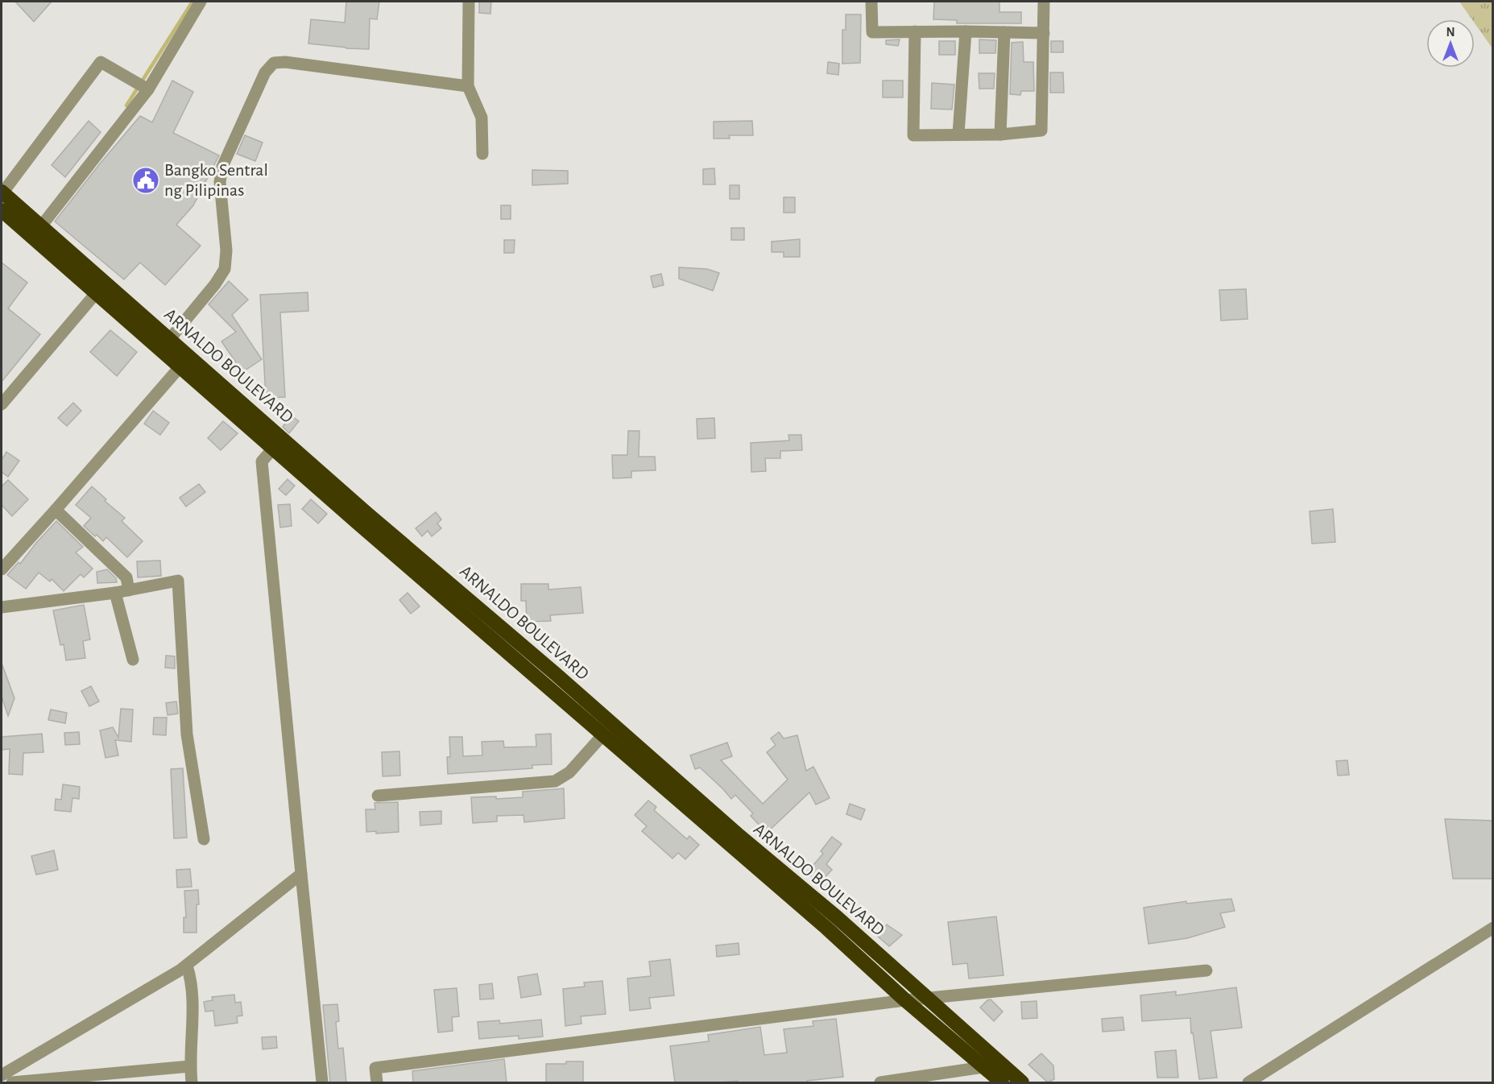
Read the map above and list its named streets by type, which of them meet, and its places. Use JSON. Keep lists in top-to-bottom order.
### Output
{
  "streets": {
    "highway": ["ARNALDO BOULEVARD"]
  },
  "places": {
    "public building": ["Bangko Sentral ng Pilipinas"]
  },
  "north": "top"
}
